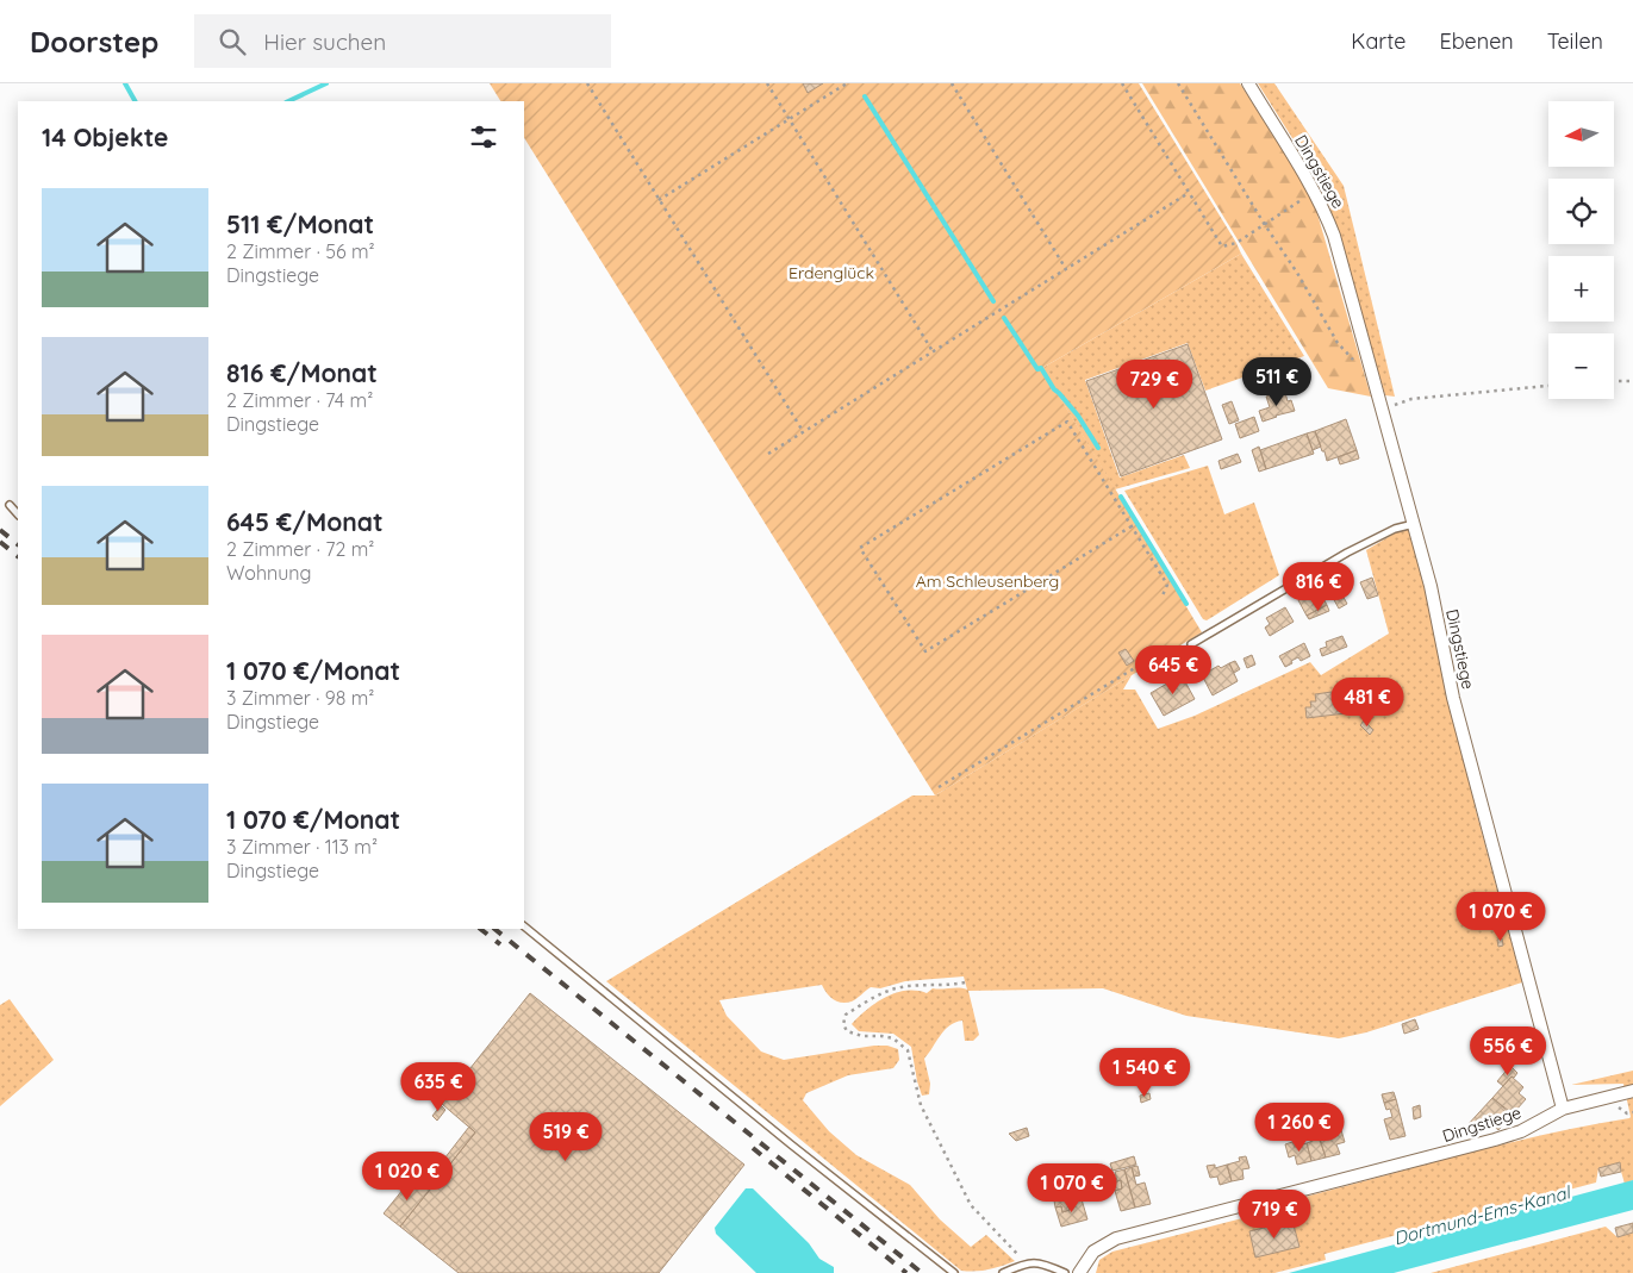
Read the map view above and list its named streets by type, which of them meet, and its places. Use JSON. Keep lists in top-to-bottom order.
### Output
{
  "streets": {
    "street": ["Dingstiege"]
  },
  "water": ["Dortmund-Ems-Kanal"],
  "parks": ["Erdenglück", "Am Schleusenberg"],
  "north": "left",
  "page": {
    "header": "Doorstep",
    "search": "Hier suchen",
    "nav": ["Karte", "Ebenen", "Teilen"],
    "map_buttons": ["+", "−"],
    "heading": "14 Objekte",
    "list": [
      {
        "name": "511 €/Monat",
        "note": "2 Zimmer · 56 m² · Dingstiege"
      },
      {
        "name": "816 €/Monat",
        "note": "2 Zimmer · 74 m² · Dingstiege"
      },
      {
        "name": "645 €/Monat",
        "note": "2 Zimmer · 72 m² · Wohnung"
      },
      {
        "name": "1 070 €/Monat",
        "note": "3 Zimmer · 98 m² · Dingstiege"
      },
      {
        "name": "1 070 €/Monat",
        "note": "3 Zimmer · 113 m² · Dingstiege"
      }
    ],
    "price": [
      "511 €",
      "729 €",
      "816 €",
      "645 €",
      "481 €",
      "1 070 €",
      "556 €",
      "1 540 €",
      "635 €",
      "1 260 €",
      "519 €",
      "1 020 €",
      "1 070 €",
      "719 €"
    ]
  }
}
